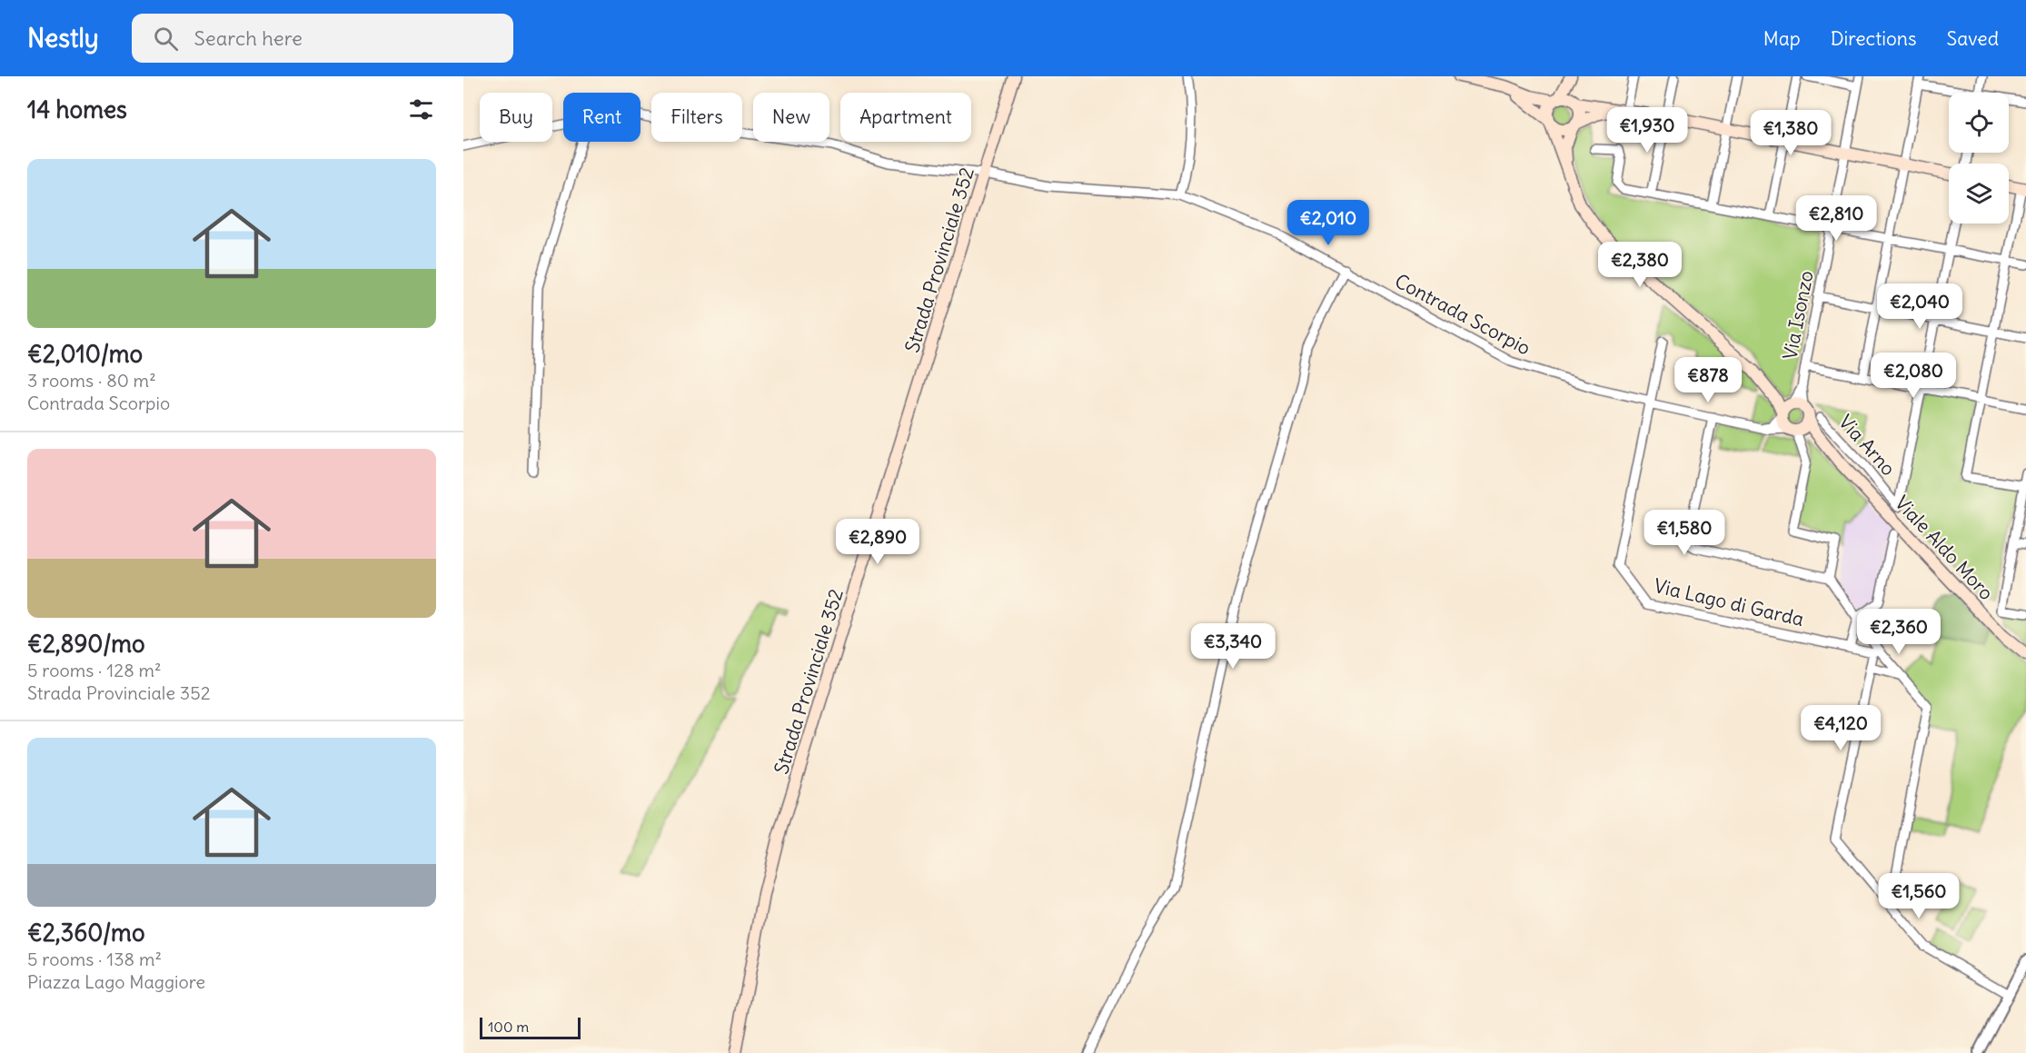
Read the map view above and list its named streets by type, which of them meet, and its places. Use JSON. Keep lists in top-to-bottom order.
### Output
{
  "streets": {
    "main road": ["Strada Provinciale 352", "Viale Aldo Moro"],
    "street": [
      "Contrada Scorpio",
      "Via Isonzo",
      "Via Arno",
      "Via Lago di Garda"
    ]
  },
  "crossings": [
    ["Strada Provinciale 352", "Contrada Scorpio"],
    ["Contrada Scorpio", "Viale Aldo Moro"],
    ["Contrada Scorpio", "Via Lago di Garda"],
    ["Via Isonzo", "Viale Aldo Moro"],
    ["Via Arno", "Viale Aldo Moro"]
  ],
  "scale_bar": "100 m",
  "page": {
    "header": "Nestly",
    "search": "Search here",
    "nav": ["Map", "Directions", "Saved"],
    "heading": "14 homes",
    "chip": [
      "Buy",
      "Rent",
      "Filters",
      "New",
      "Apartment"
    ],
    "price": [
      "€1,930",
      "€1,380",
      "€2,810",
      "€2,010",
      "€2,380",
      "€2,040",
      "€2,080",
      "€878",
      "€1,580",
      "€2,890",
      "€2,360",
      "€3,340",
      "€4,120",
      "€1,560"
    ],
    "list": [
      {
        "name": "€2,010/mo",
        "note": "3 rooms · 80 m² · Contrada Scorpio"
      },
      {
        "name": "€2,890/mo",
        "note": "5 rooms · 128 m² · Strada Provinciale 352"
      },
      {
        "name": "€2,360/mo",
        "note": "5 rooms · 138 m² · Piazza Lago Maggiore"
      }
    ],
    "scale": "100 m"
  }
}
